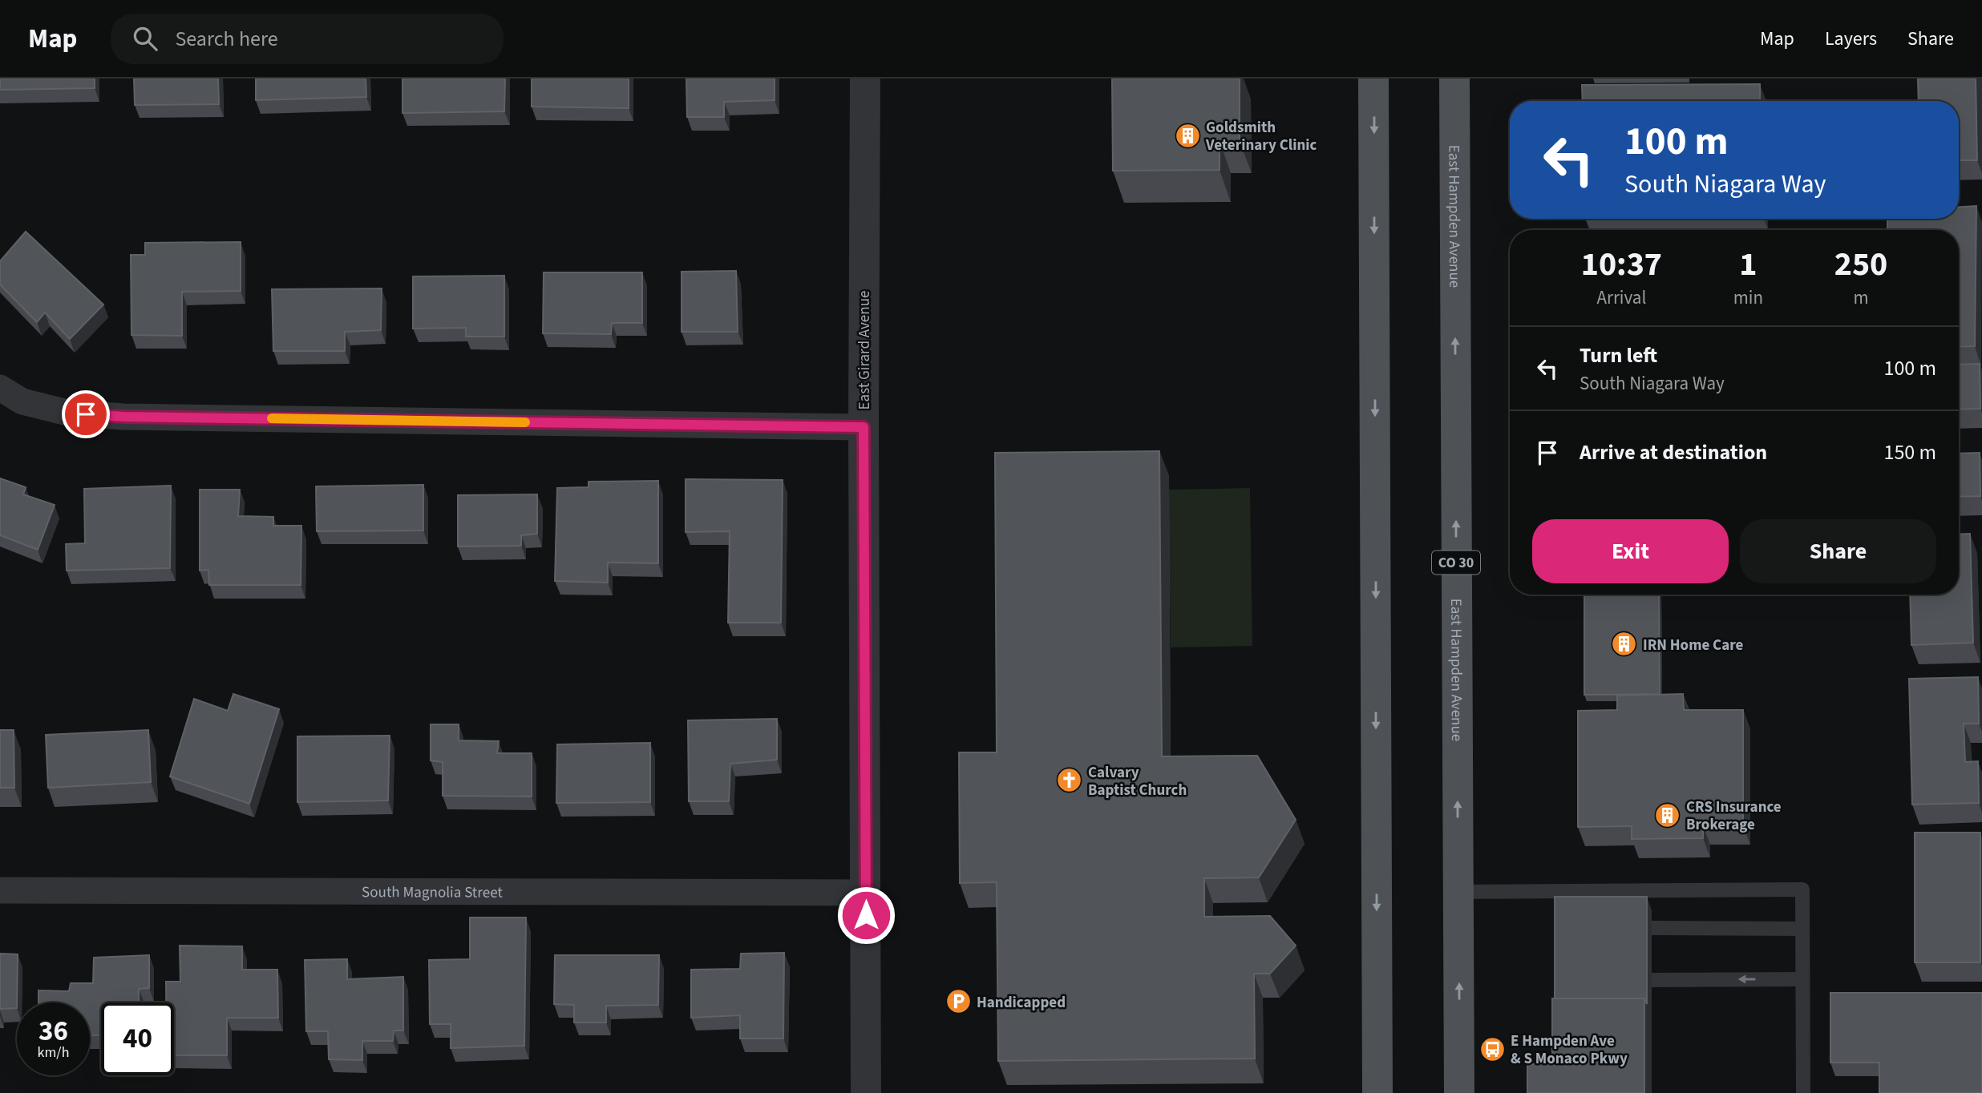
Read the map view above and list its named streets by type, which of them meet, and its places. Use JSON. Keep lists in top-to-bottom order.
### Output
{
  "streets": {
    "main road": ["East Hampden Avenue", "CO 30"],
    "street": ["East Girard Avenue", "South Magnolia Street"]
  },
  "crossings": [
    ["East Girard Avenue", "South Magnolia Street"]
  ],
  "places": {
    "building": ["Goldsmith Veterinary Clinic", "IRN Home Care", "CRS Insurance Brokerage"],
    "church": ["Calvary Baptist Church"],
    "parking": ["Handicapped"],
    "bus stop": ["E Hampden Ave & S Monaco Pkwy"]
  },
  "page": {
    "header": "Map",
    "search": "Search here",
    "nav": ["Map", "Layers", "Share"],
    "turn": ["100 m", "South Niagara Way"],
    "eta": [
      "10:37",
      "Arrival",
      "1",
      "min",
      "250",
      "m"
    ],
    "list": [
      {
        "name": "Turn left",
        "note": "South Niagara Way",
        "value": "100 m"
      },
      {
        "name": "Arrive at destination",
        "value": "150 m"
      }
    ],
    "buttons": ["Exit", "Share"],
    "speed": "36 km/h",
    "limit": "40"
  }
}
